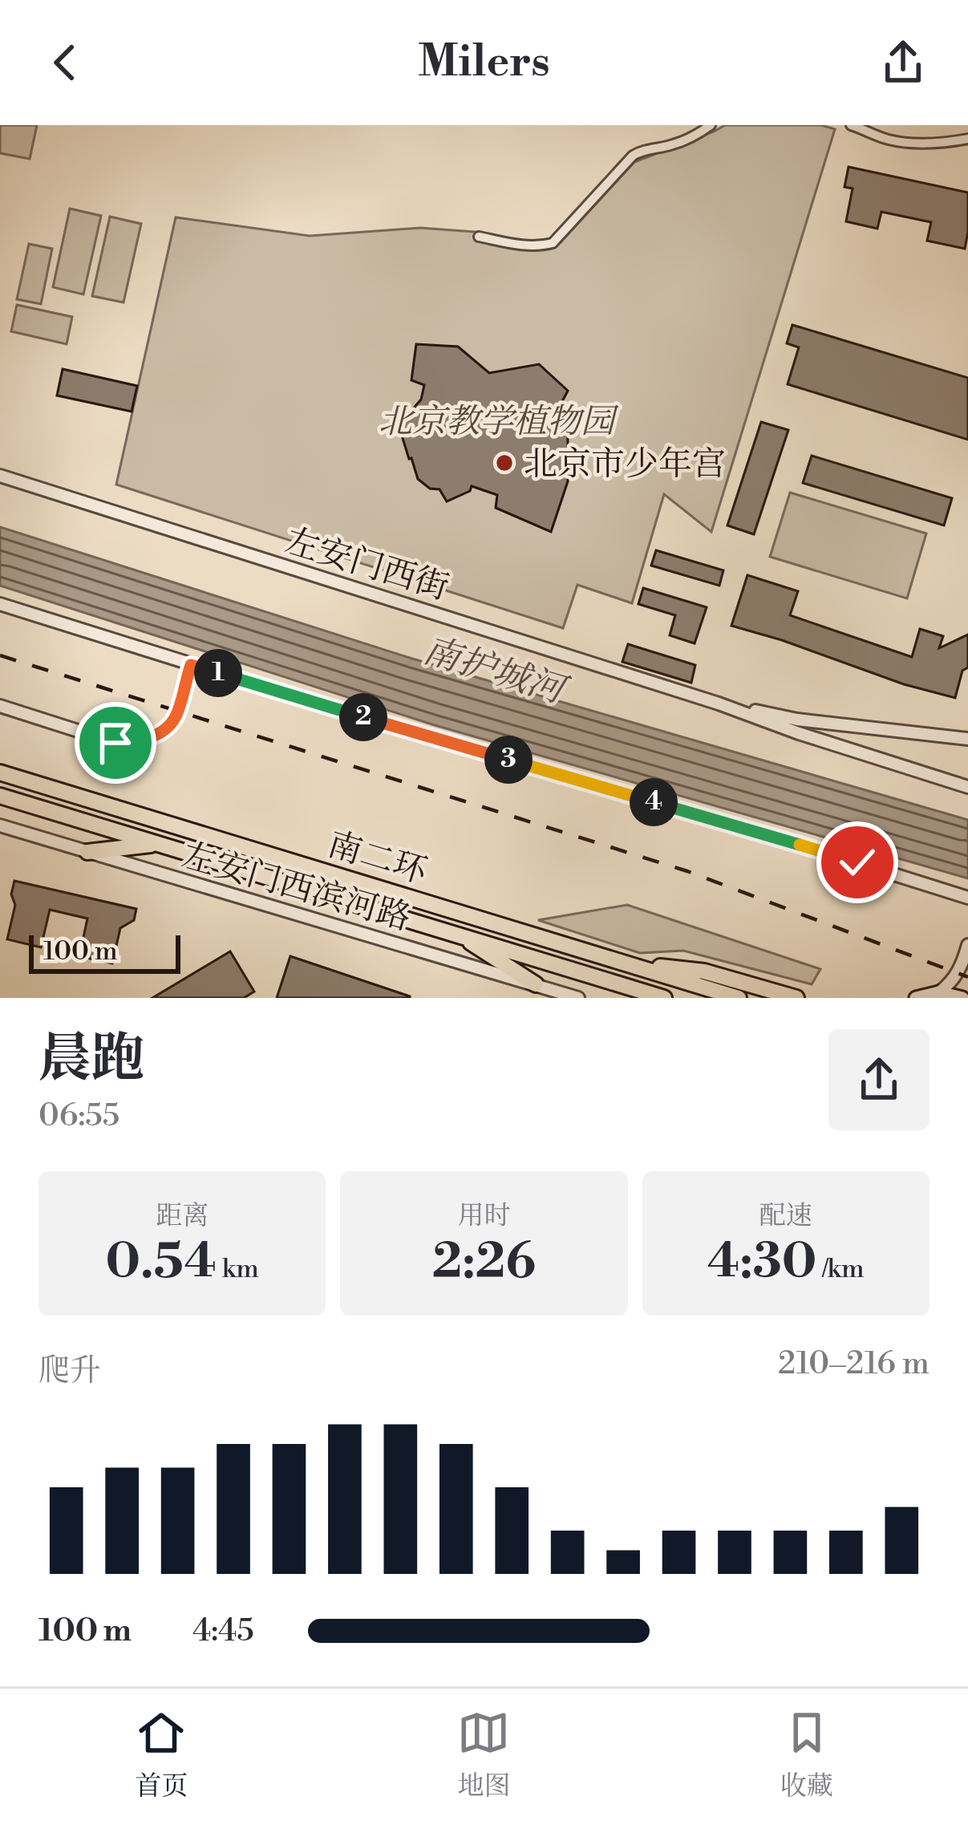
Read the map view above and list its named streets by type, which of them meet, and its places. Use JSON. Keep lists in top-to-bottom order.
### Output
{
  "streets": {
    "highway": ["南二环"],
    "street": ["左安门西街", "左安门西滨河路"]
  },
  "water": ["南护城河"],
  "parks": ["北京教学植物园"],
  "places": ["北京市少年宫"],
  "scale_bar": "100 m",
  "page": {
    "header": "Milers",
    "pins": [
      "1",
      "2",
      "3",
      "4"
    ],
    "scale": "100 m",
    "heading": ["晨跑", "06:55"],
    "stats": [
      ["距离", "0.54 km"],
      ["用时", "2:26"],
      ["配速", "4:30 /km"]
    ],
    "chart": ["爬升", "210–216 m"],
    "list": [
      {
        "name": "100 m",
        "note": "4:45"
      }
    ],
    "tabs": ["首页", "地图", "收藏"]
  }
}
